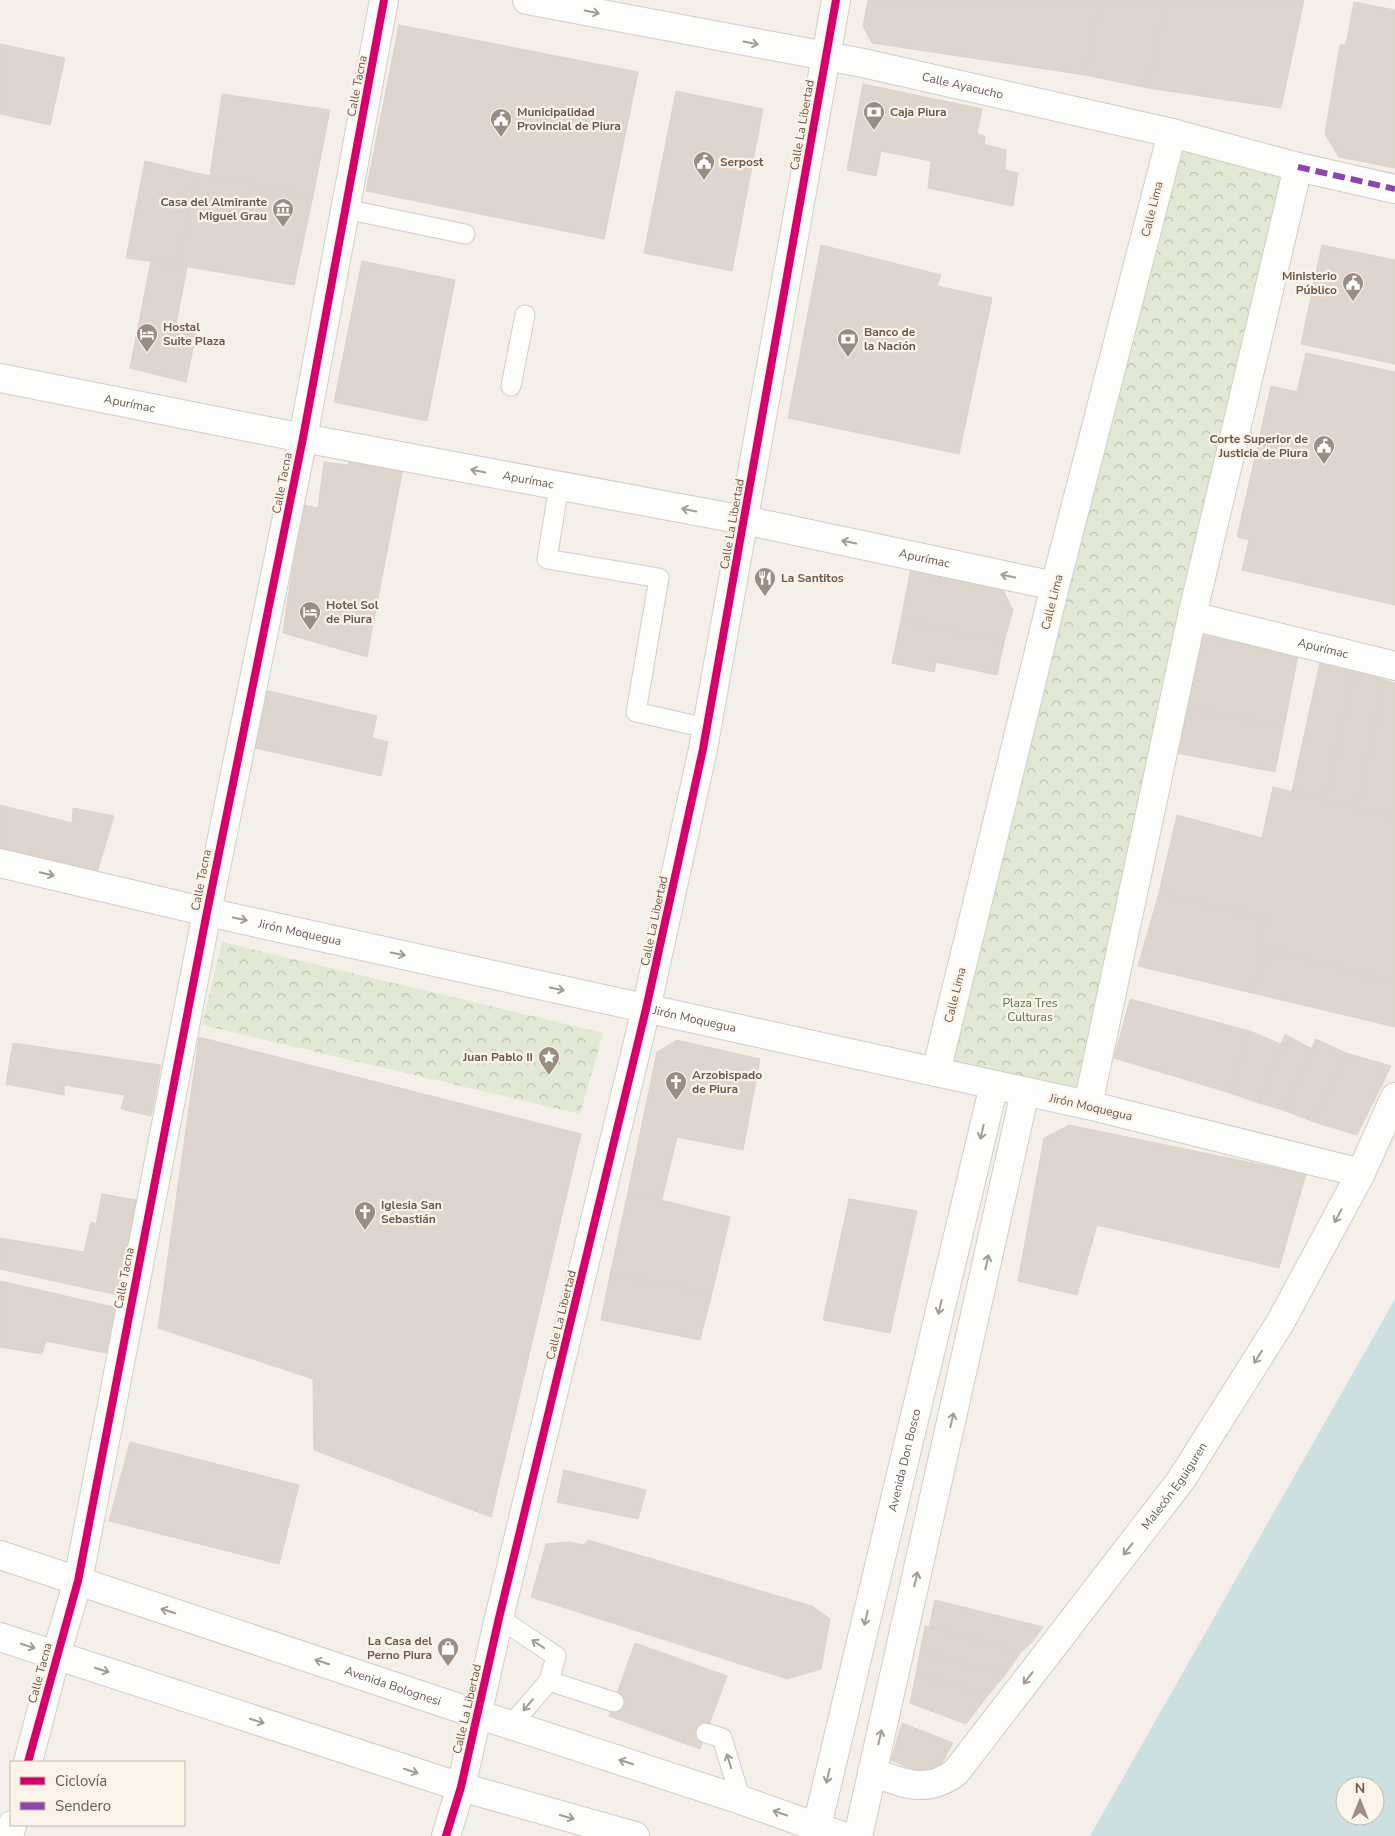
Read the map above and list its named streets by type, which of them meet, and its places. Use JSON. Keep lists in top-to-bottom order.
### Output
{
  "streets": {
    "street": [
      "Calle Tacna",
      "Calle Ayacucho",
      "Calle La Libertad",
      "Calle Lima",
      "Apurímac",
      "Jirón Moquegua",
      "Avenida Don Bosco",
      "Malecón Eguiguren",
      "Avenida Bolognesi"
    ]
  },
  "crossings": [
    ["Calle Tacna", "Apurímac"],
    ["Calle Tacna", "Jirón Moquegua"],
    ["Calle Tacna", "Avenida Bolognesi"],
    ["Calle Ayacucho", "Calle La Libertad"],
    ["Calle Ayacucho", "Calle Lima"],
    ["Calle La Libertad", "Apurímac"],
    ["Calle La Libertad", "Jirón Moquegua"],
    ["Calle La Libertad", "Avenida Bolognesi"],
    ["Calle Lima", "Apurímac"],
    ["Calle Lima", "Jirón Moquegua"],
    ["Jirón Moquegua", "Avenida Don Bosco"],
    ["Jirón Moquegua", "Malecón Eguiguren"],
    ["Avenida Don Bosco", "Avenida Bolognesi"]
  ],
  "one_way": ["Apurímac", "Jirón Moquegua", "Malecón Eguiguren"],
  "parks": ["Plaza Tres Culturas"],
  "places": {
    "bank": ["Caja Piura", "Banco de la Nación"],
    "public building": [
      "Municipalidad Provincial de Piura",
      "Serpost",
      "Ministerio Público",
      "Corte Superior de Justicia de Piura"
    ],
    "museum": ["Casa del Almirante Miguel Grau"],
    "hotel": ["Hostal Suite Plaza", "Hotel Sol de Piura"],
    "restaurant": ["La Santitos"],
    "place": ["Juan Pablo II"],
    "church": ["Arzobispado de Piura", "Iglesia San Sebastián"],
    "shop": ["La Casa del Perno Piura"]
  },
  "legend": ["Ciclovía", "Sendero"],
  "north": "top"
}
